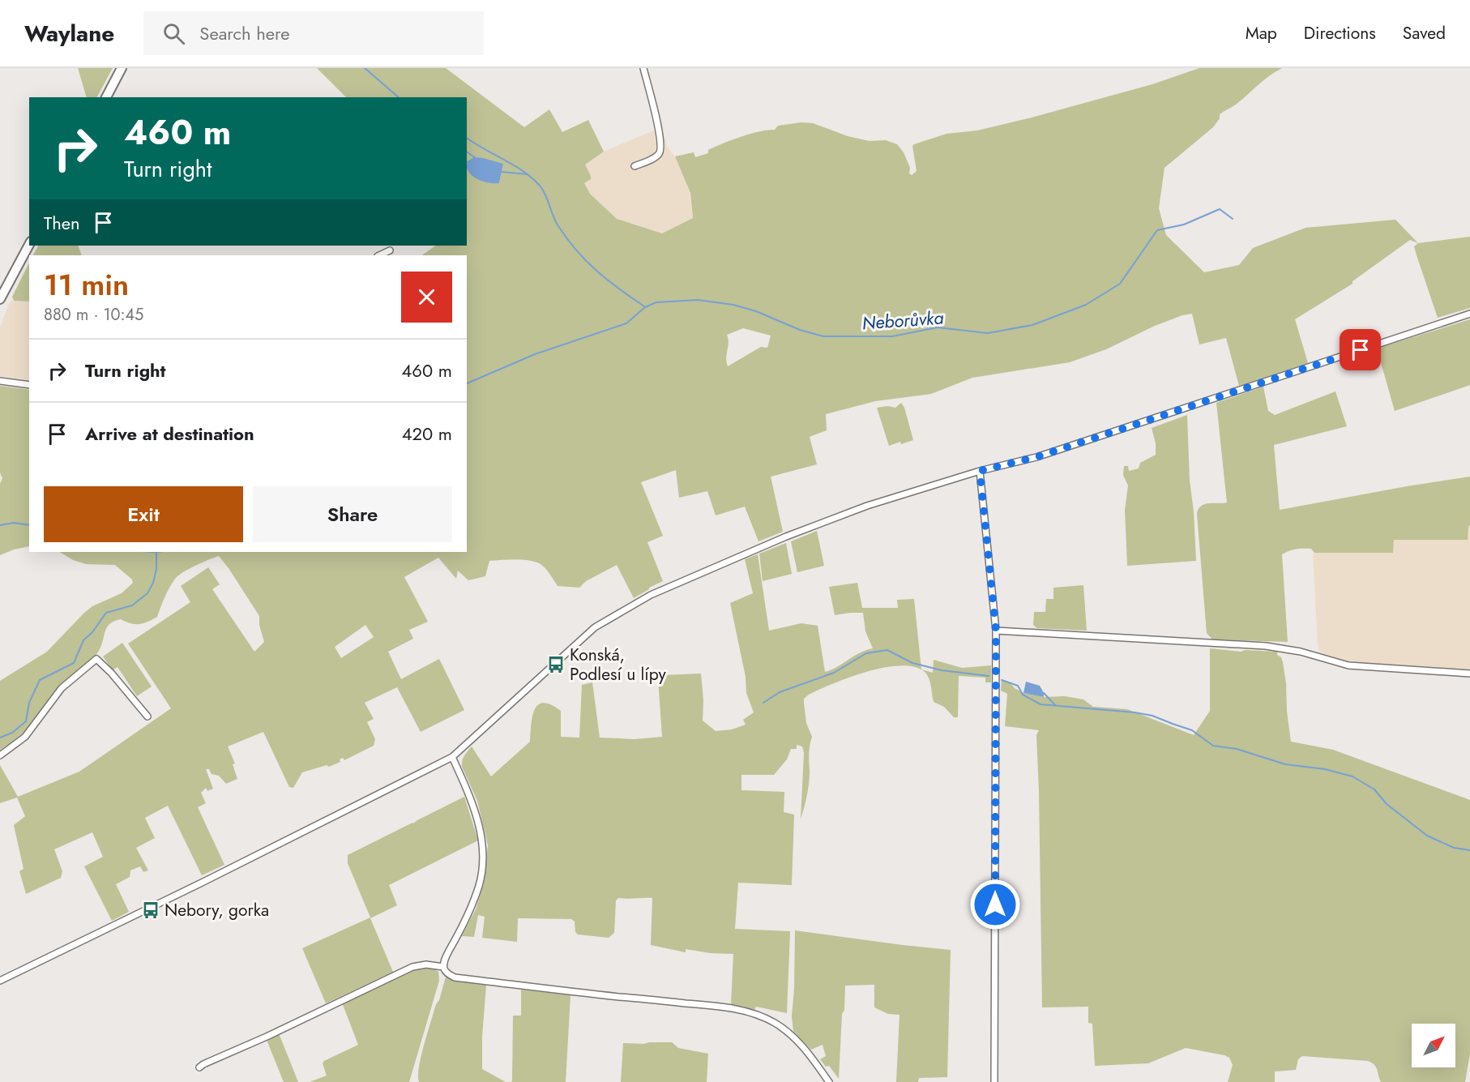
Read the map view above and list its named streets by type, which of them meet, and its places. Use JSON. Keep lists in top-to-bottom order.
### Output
{
  "water": ["Neborůvka"],
  "places": {
    "bus stop": ["Konská, Podlesí u lípy", "Nebory, gorka"]
  },
  "north": "top right",
  "page": {
    "header": "Waylane",
    "search": "Search here",
    "nav": ["Map", "Directions", "Saved"],
    "turn": ["460 m", "Turn right"],
    "then": "Then",
    "heading": ["11 min", "880 m · 10:45"],
    "list": [
      {
        "name": "Turn right",
        "value": "460 m"
      },
      {
        "name": "Arrive at destination",
        "value": "420 m"
      }
    ],
    "buttons": ["Exit", "Share"]
  }
}
